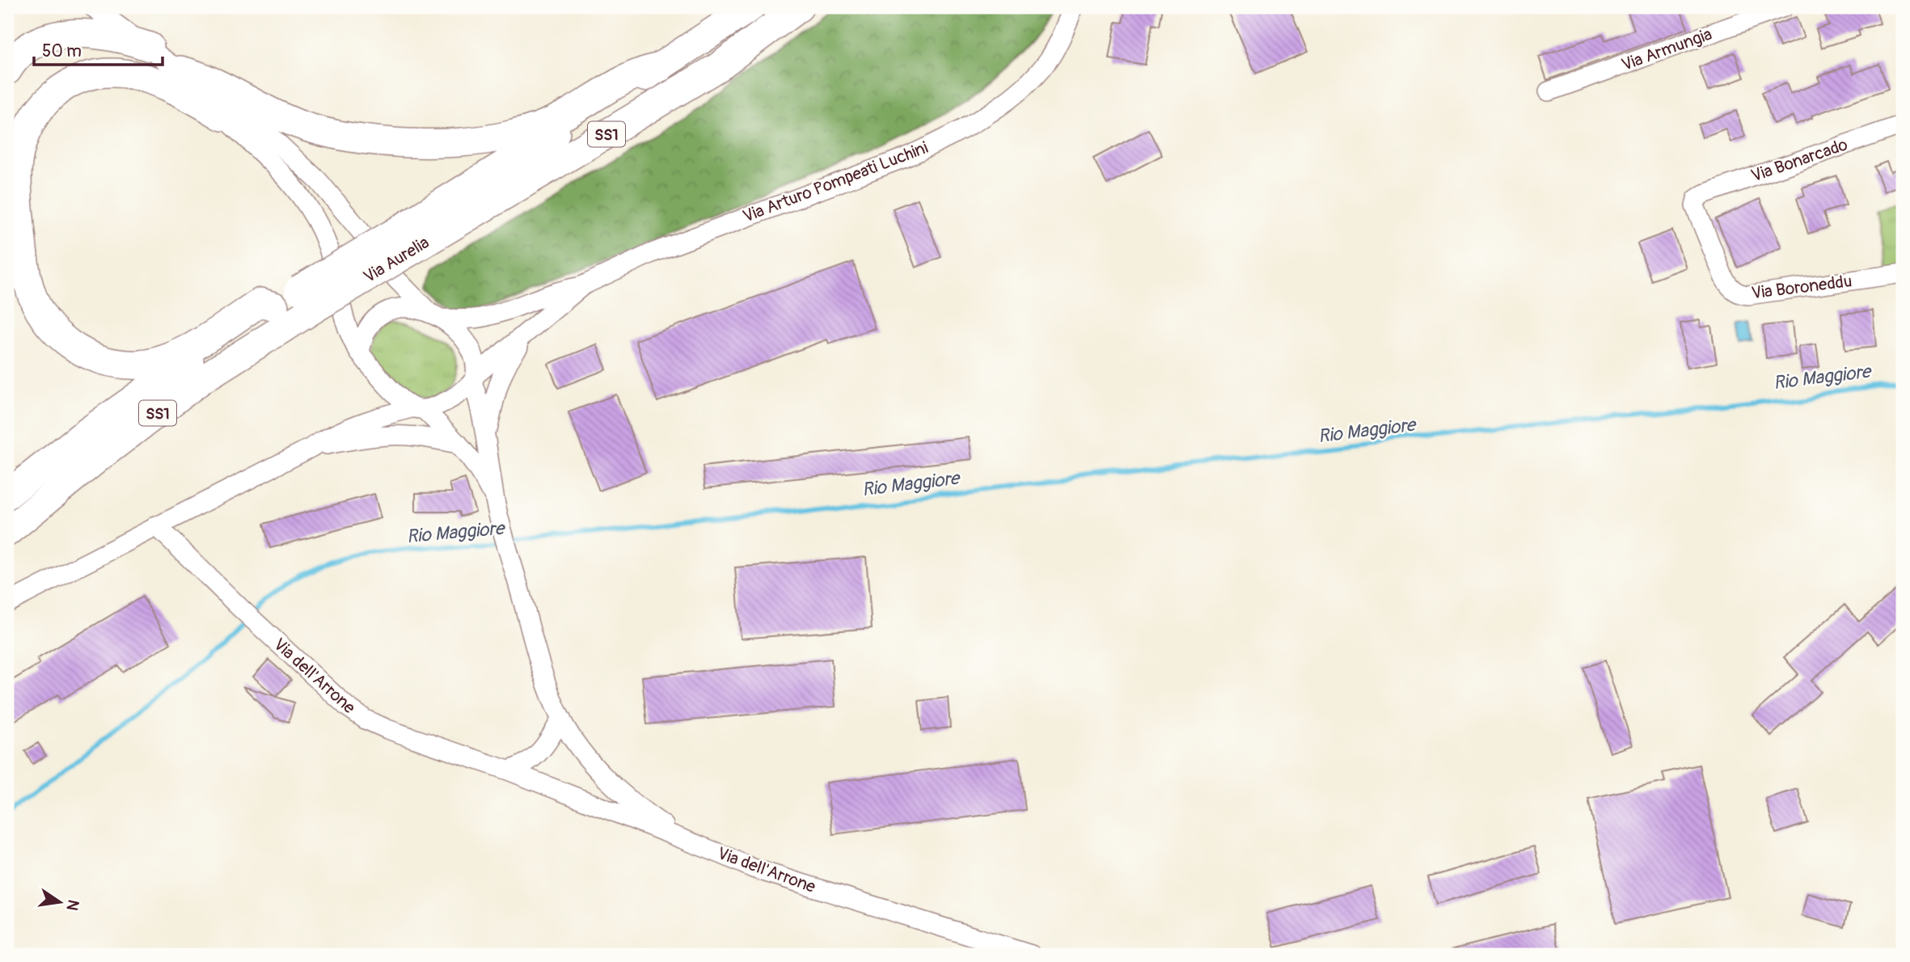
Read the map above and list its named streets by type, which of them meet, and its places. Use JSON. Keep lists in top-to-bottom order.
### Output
{
  "streets": {
    "highway": ["SS1", "Via Aurelia"],
    "street": [
      "Via Armungia",
      "Via Bonarcado",
      "Via Arturo Pompeati Luchini",
      "Via Boroneddu",
      "Via dell'Arrone"
    ]
  },
  "crossings": [
    ["Via Bonarcado", "Via Boroneddu"]
  ],
  "water": ["Rio Maggiore"],
  "scale_bar": "50 m",
  "north": "right"
}
